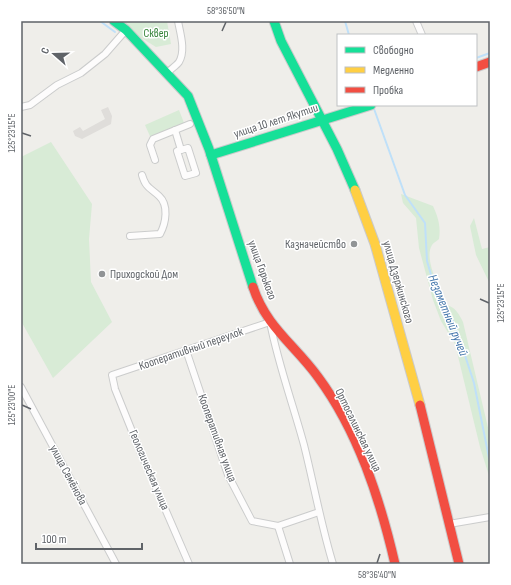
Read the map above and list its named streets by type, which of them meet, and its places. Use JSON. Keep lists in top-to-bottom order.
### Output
{
  "streets": {
    "street": [
      "улица 10 лет Якутии",
      "улица Горького",
      "улица Дзержинского",
      "Кооперативный переулок",
      "Ортосалинская улица",
      "Кооперативная улица",
      "Геологическая улица",
      "улица Семёнова"
    ]
  },
  "crossings": [
    ["улица 10 лет Якутии", "улица Горького"],
    ["улица 10 лет Якутии", "улица Дзержинского"],
    ["улица Горького", "Кооперативный переулок"],
    ["улица Горького", "Ортосалинская улица"],
    ["Кооперативный переулок", "Ортосалинская улица"],
    ["Кооперативный переулок", "Кооперативная улица"],
    ["Кооперативный переулок", "Геологическая улица"]
  ],
  "water": ["Незаметный ручей"],
  "parks": ["Сквер"],
  "places": ["Казначейство", "Приходской Дом"],
  "legend": ["Свободно", "Медленно", "Пробка"],
  "scale_bar": "100 m",
  "north": "left",
  "coordinates": [
    "58°36'50\"N",
    "125°23'15\"E",
    "125°23'00\"E",
    "58°36'40\"N"
  ]
}
